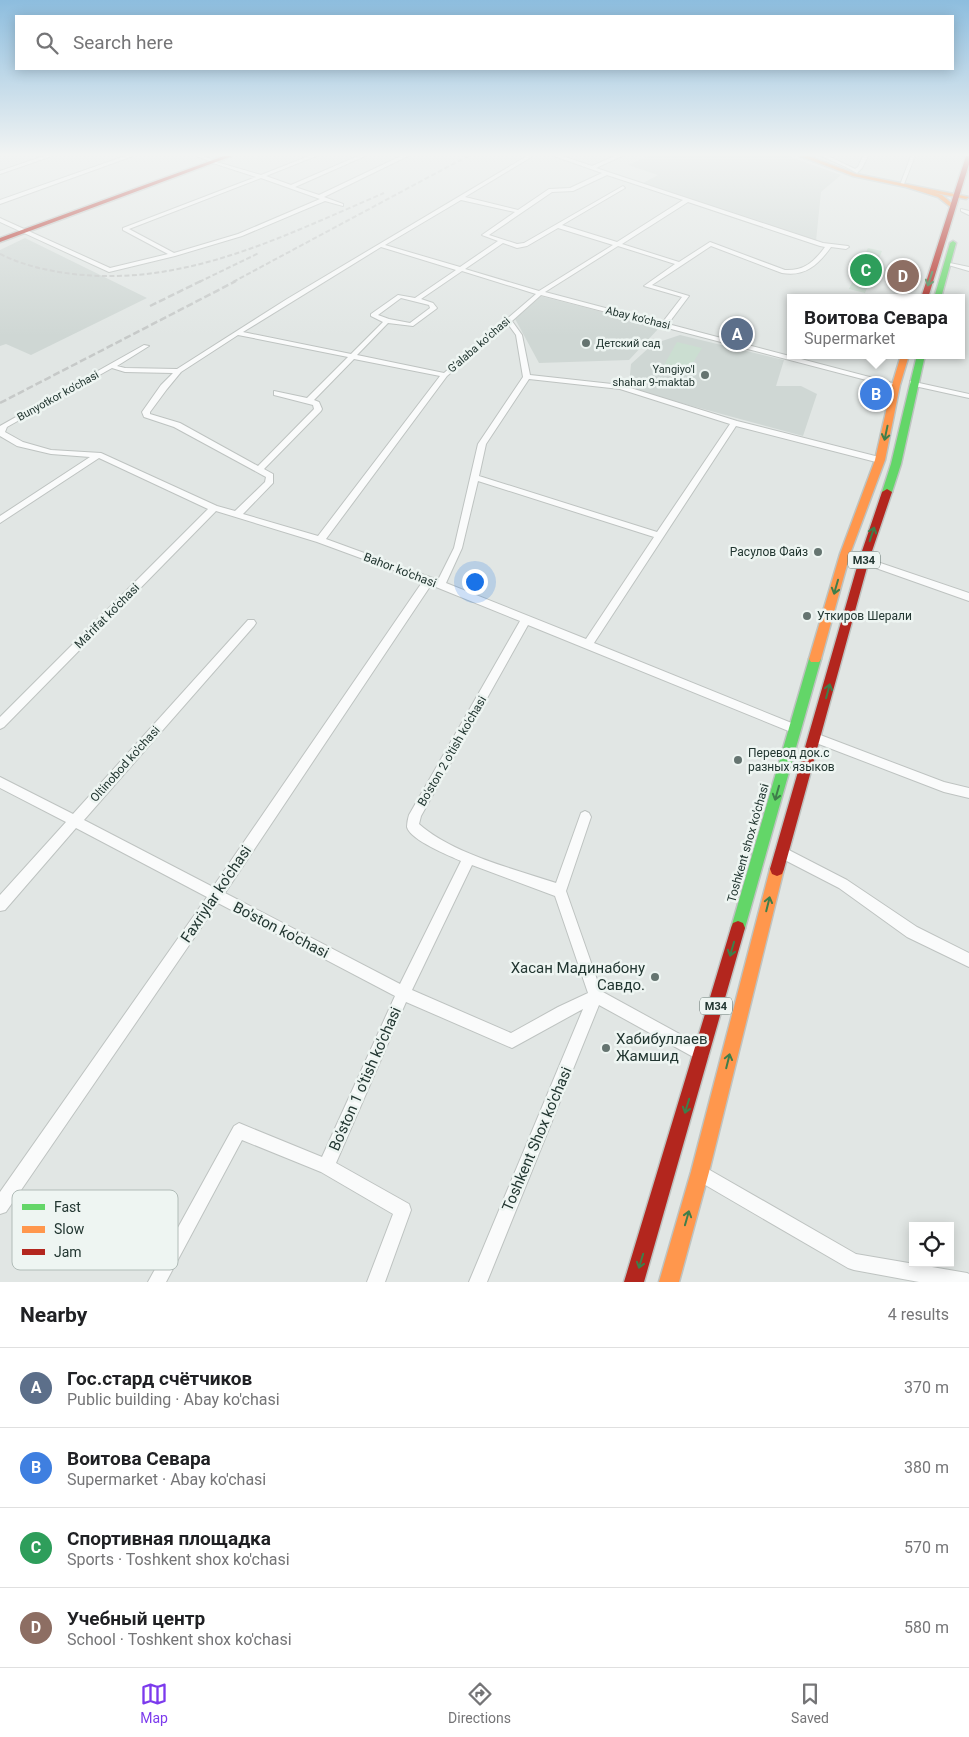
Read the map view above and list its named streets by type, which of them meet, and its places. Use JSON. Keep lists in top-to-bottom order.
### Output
{
  "streets": {
    "main road": ["M34", "Toshkent shox ko'chasi"],
    "street": [
      "Abay ko'chasi",
      "G’alaba ko’chasi",
      "Bunyotkor ko'chasi",
      "Bahor ko'chasi",
      "Ma'rifat ko'chasi",
      "Bo'ston 2 o'tish ko'chasi",
      "Oltinobod ko'chasi",
      "Faxriylar ko'chasi",
      "Bo'ston ko'chasi",
      "Bo'ston 1 o'tish ko'chasi",
      "Toshkent Shox ko'chasi"
    ]
  },
  "crossings": [
    ["Abay ko'chasi", "G’alaba ko’chasi"],
    ["Abay ko'chasi", "Toshkent shox ko'chasi"],
    ["G’alaba ko’chasi", "Bahor ko'chasi"],
    ["Bunyotkor ko'chasi", "Bahor ko'chasi"],
    ["Bahor ko'chasi", "Ma'rifat ko'chasi"],
    ["Bahor ko'chasi", "Bo'ston 2 o'tish ko'chasi"],
    ["Bahor ko'chasi", "Toshkent shox ko'chasi"],
    ["Bahor ko'chasi", "Faxriylar ko'chasi"],
    ["Oltinobod ko'chasi", "Bo'ston ko'chasi"],
    ["Faxriylar ko'chasi", "Bo'ston ko'chasi"],
    ["Bo'ston ko'chasi", "Bo'ston 1 o'tish ko'chasi"],
    ["Bo'ston ko'chasi", "Toshkent Shox ko'chasi"]
  ],
  "places": [
    "Детский сад",
    "Yangiyo'l shahar 9-maktab",
    "Расулов Файз",
    "Уткиров Шерали",
    "Перевод док.с разных языков",
    "Хасан Мадинабону Савдо.",
    "Хабибуллаев Жамшид"
  ],
  "legend": ["Fast", "Slow", "Jam"],
  "page": {
    "search": "Search here",
    "pins": [
      "C",
      "D",
      "A",
      "B"
    ],
    "popup": ["Воитова Севара", "Supermarket"],
    "heading": ["Nearby", "4 results"],
    "list": [
      {
        "mark": "A",
        "name": "Гос.стард счётчиков",
        "note": "Public building · Abay ko'chasi",
        "value": "370 m"
      },
      {
        "mark": "B",
        "name": "Воитова Севара",
        "note": "Supermarket · Abay ko'chasi",
        "value": "380 m"
      },
      {
        "mark": "C",
        "name": "Спортивная площадка",
        "note": "Sports · Toshkent shox ko'chasi",
        "value": "570 m"
      },
      {
        "mark": "D",
        "name": "Учебный центр",
        "note": "School · Toshkent shox ko'chasi",
        "value": "580 m"
      }
    ],
    "nav": ["Map", "Directions", "Saved"]
  }
}
